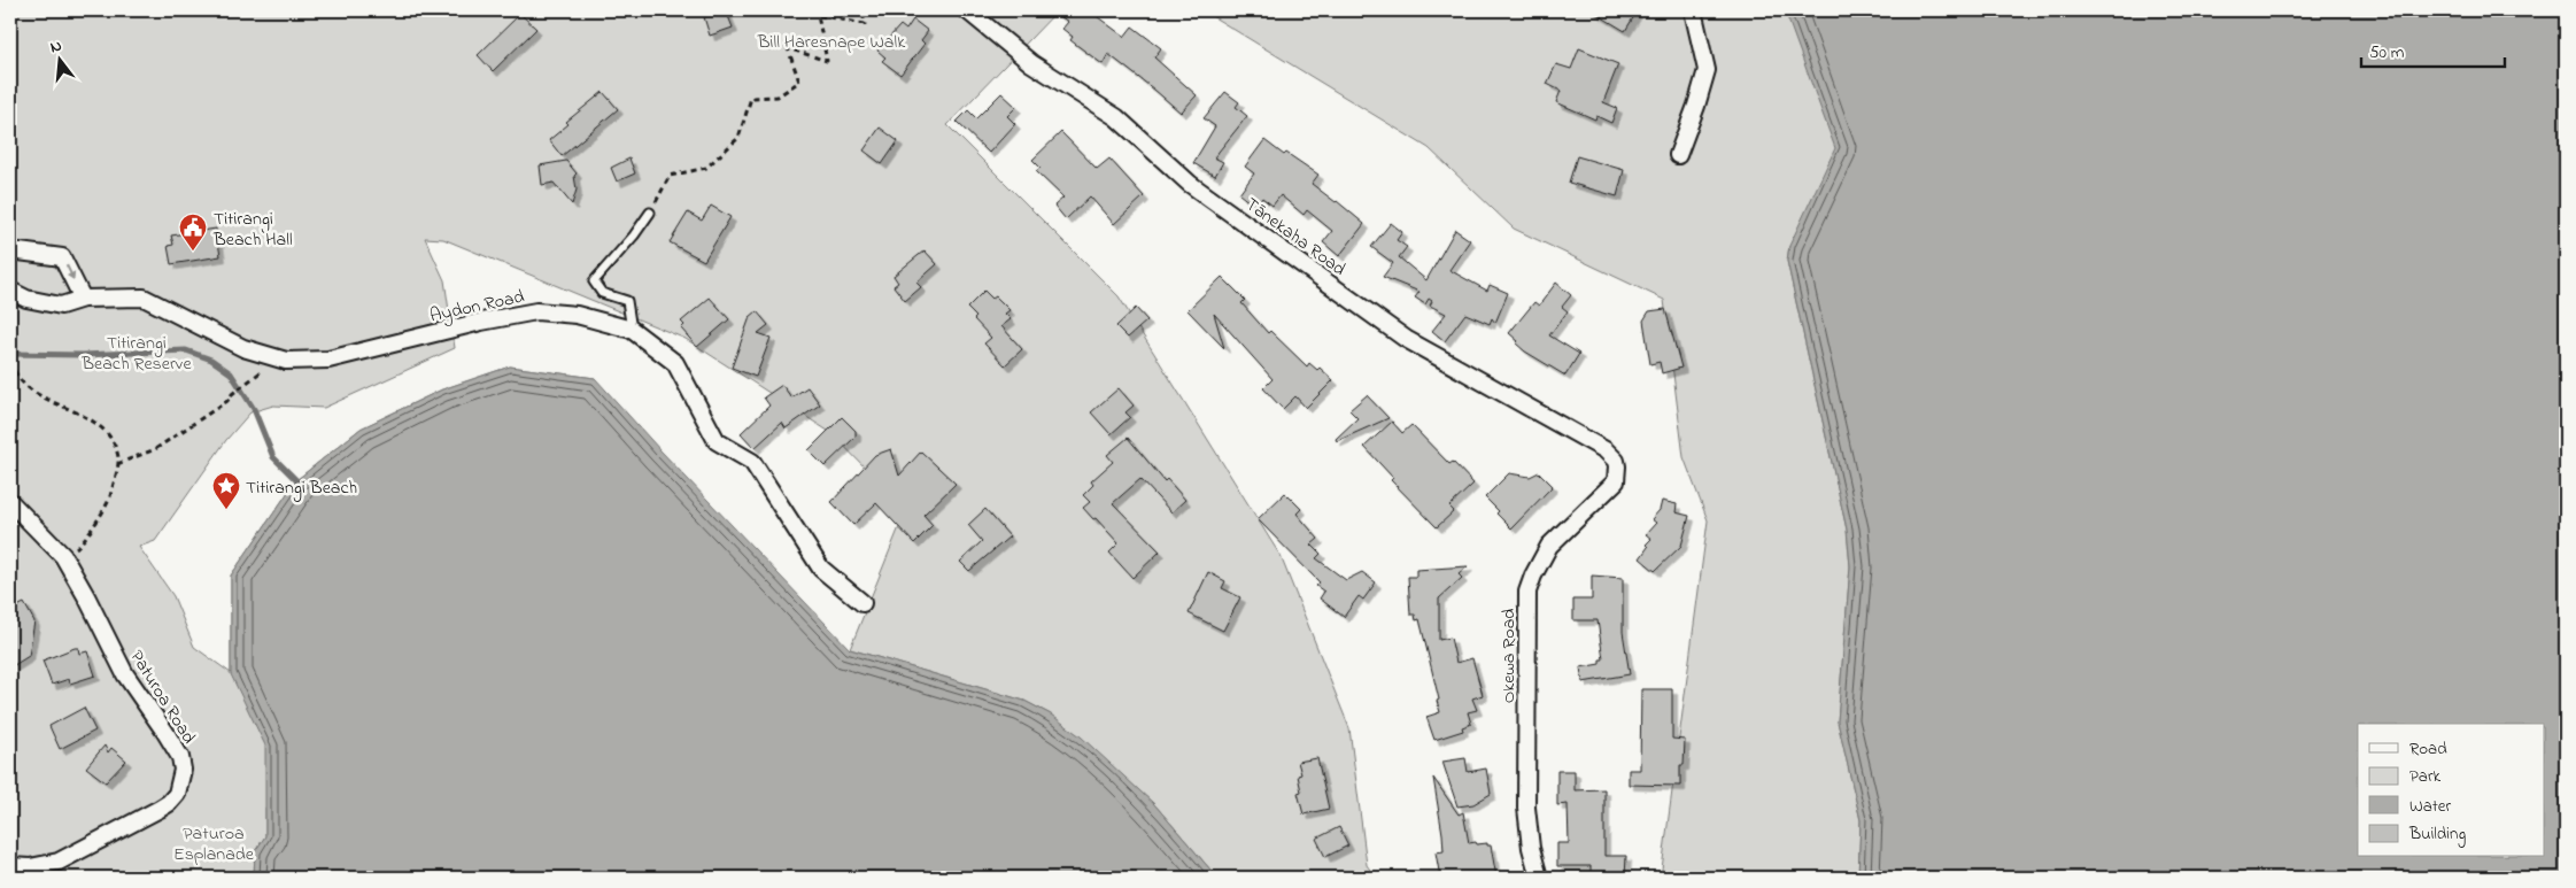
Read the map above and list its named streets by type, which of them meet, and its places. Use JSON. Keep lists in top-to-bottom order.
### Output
{
  "streets": {
    "street": [
      "Tānekaha Road",
      "Aydon Road",
      "Okewa Road",
      "Paturoa Road"
    ]
  },
  "crossings": [
    ["Tānekaha Road", "Okewa Road"]
  ],
  "parks": ["Bill Haresnape Walk", "Titirangi Beach Reserve", "Paturoa Esplanade"],
  "places": {
    "public building": ["Titirangi Beach Hall"],
    "place": ["Titirangi Beach"]
  },
  "legend": [
    "Road",
    "Park",
    "Water",
    "Building"
  ],
  "scale_bar": "50 m",
  "north": "top"
}
